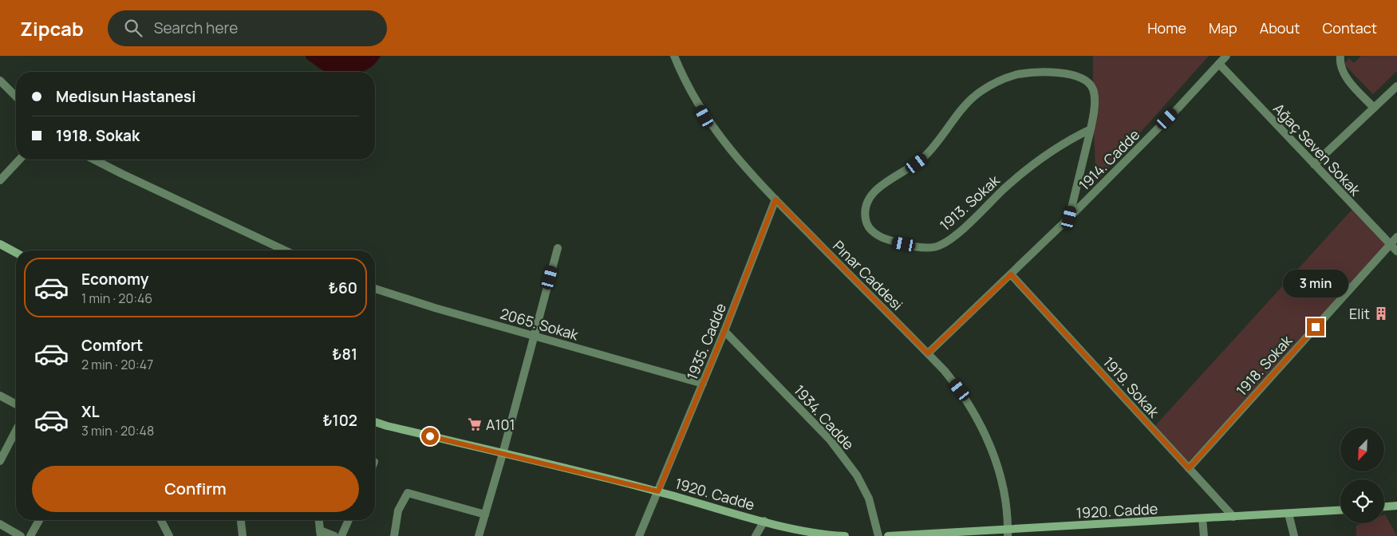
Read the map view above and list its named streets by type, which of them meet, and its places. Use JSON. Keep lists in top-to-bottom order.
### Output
{
  "streets": {
    "main road": ["1920. Cadde"],
    "street": [
      "Ağaç Seven Sokak",
      "1914. Cadde",
      "1913. Sokak",
      "Pınar Caddesi",
      "2065. Sokak",
      "1935. Cadde",
      "1918. Sokak",
      "1919. Sokak",
      "1934. Cadde"
    ]
  },
  "crossings": [
    ["Ağaç Seven Sokak", "1914. Cadde"],
    ["Ağaç Seven Sokak", "1918. Sokak"],
    ["1914. Cadde", "1913. Sokak"],
    ["1914. Cadde", "Pınar Caddesi"],
    ["1914. Cadde", "1919. Sokak"],
    ["Pınar Caddesi", "1935. Cadde"],
    ["Pınar Caddesi", "1920. Cadde"],
    ["2065. Sokak", "1935. Cadde"],
    ["1935. Cadde", "1934. Cadde"],
    ["1935. Cadde", "1920. Cadde"],
    ["1918. Sokak", "1919. Sokak"],
    ["1919. Sokak", "1920. Cadde"]
  ],
  "places": {
    "building": ["Elit"],
    "supermarket": ["A101"]
  },
  "north": "bottom left",
  "page": {
    "header": "Zipcab",
    "search": "Search here",
    "nav": [
      "Home",
      "Map",
      "About",
      "Contact"
    ],
    "banner": ["Medisun Hastanesi", "1918. Sokak"],
    "list": [
      {
        "name": "Economy",
        "note": "1 min · 20:46",
        "value": "₺60"
      },
      {
        "name": "Comfort",
        "note": "2 min · 20:47",
        "value": "₺81"
      },
      {
        "name": "XL",
        "note": "3 min · 20:48",
        "value": "₺102"
      }
    ],
    "bubble": "3 min",
    "buttons": "Confirm"
  }
}
